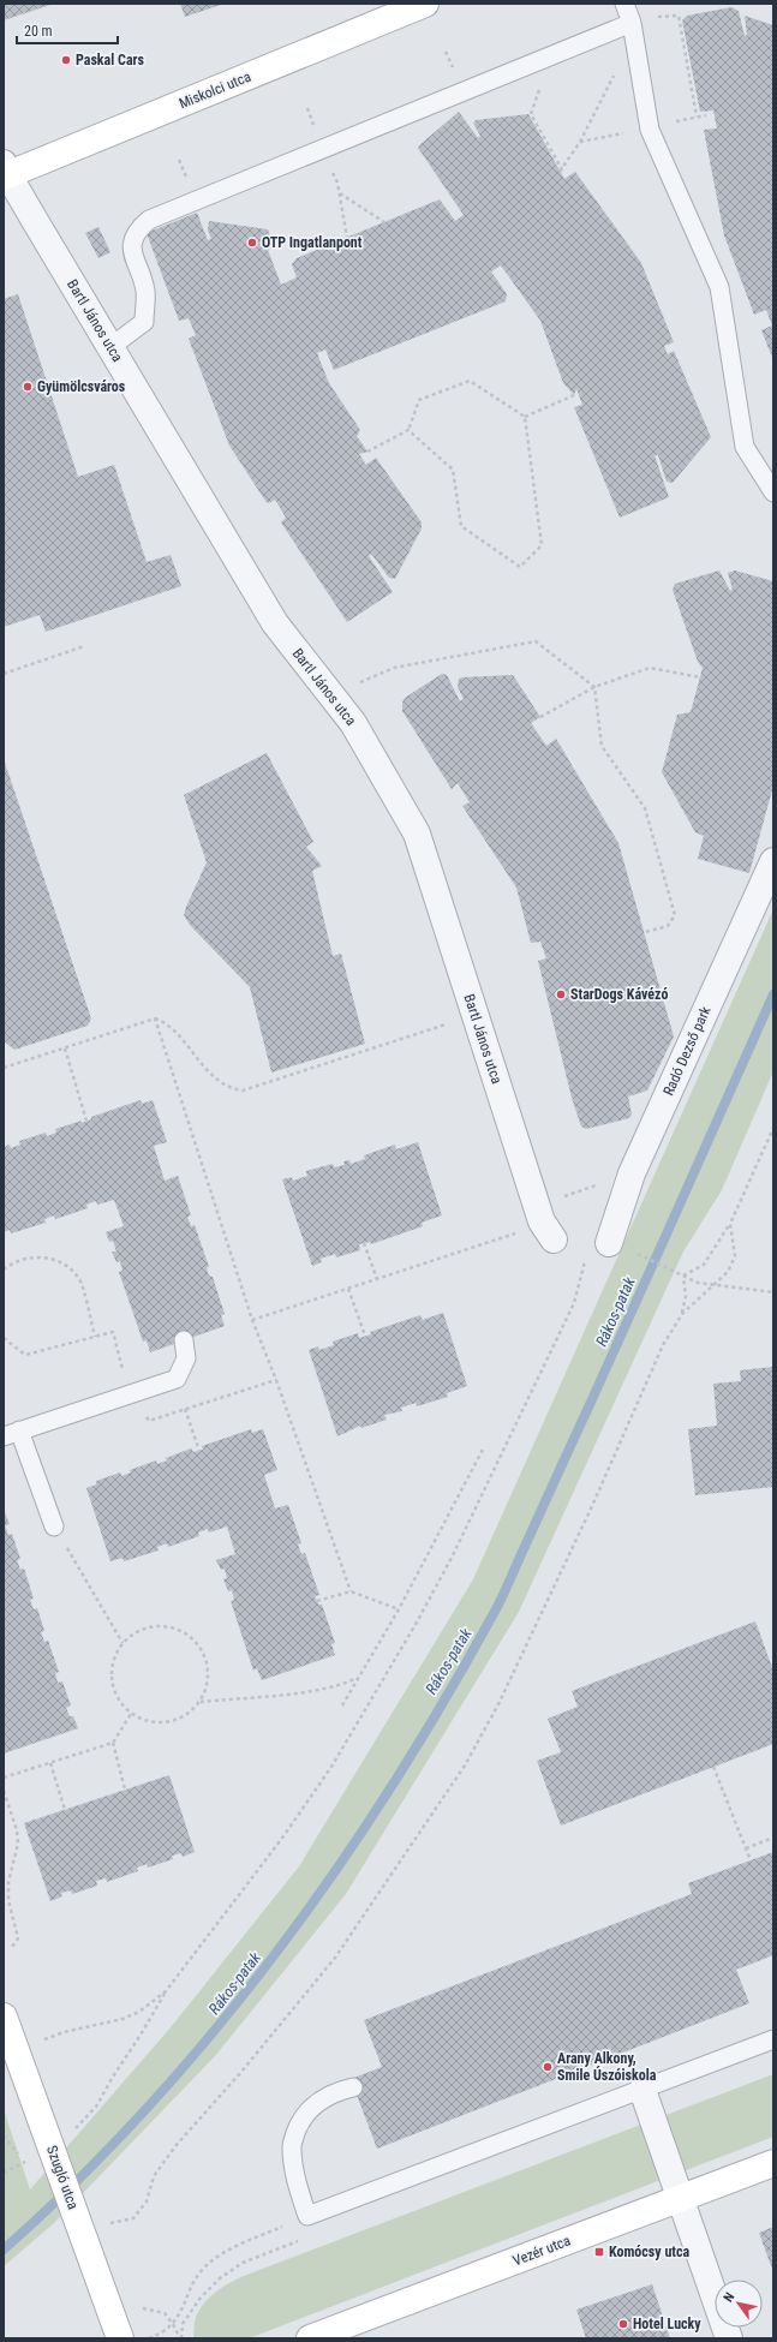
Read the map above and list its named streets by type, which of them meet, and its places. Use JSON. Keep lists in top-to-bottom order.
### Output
{
  "streets": {
    "street": [
      "Miskolci utca",
      "Bartl János utca",
      "Radó Dezső park",
      "Szugló utca",
      "Vezér utca"
    ]
  },
  "crossings": [
    ["Miskolci utca", "Bartl János utca"]
  ],
  "water": ["Rákos-patak"],
  "places": {
    "other": [
      "Paskal Cars",
      "OTP Ingatlanpont",
      "Gyümölcsváros",
      "StarDogs Kávézó",
      "Arany Alkony, Smile Úszóiskola",
      "Hotel Lucky"
    ],
    "transit": ["Komócsy utca"]
  },
  "scale_bar": "20 m",
  "north": "top left"
}
